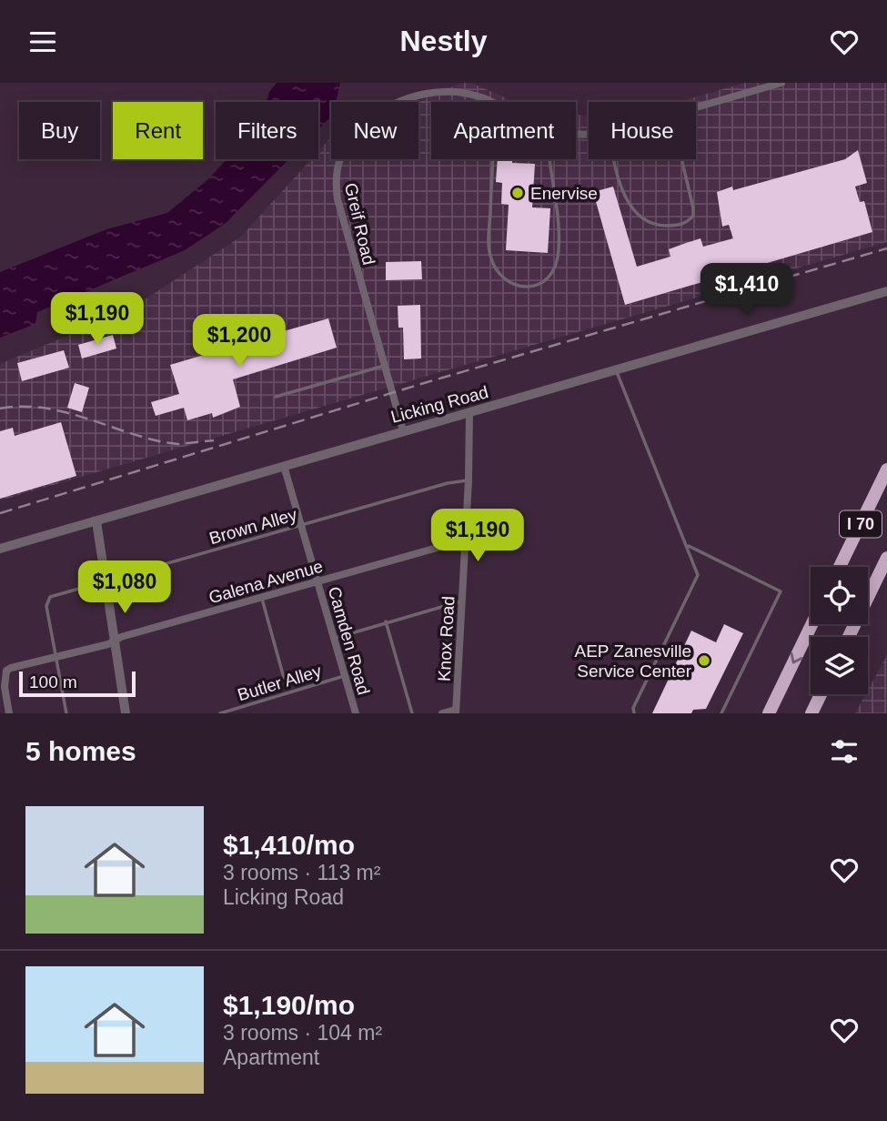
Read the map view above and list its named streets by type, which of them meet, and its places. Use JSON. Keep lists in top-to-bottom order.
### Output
{
  "streets": {
    "highway": ["I 70"],
    "street": [
      "Greif Road",
      "Licking Road",
      "Galena Avenue",
      "Knox Road",
      "Camden Road"
    ],
    "lane": ["Brown Alley", "Butler Alley"]
  },
  "crossings": [
    ["Greif Road", "Licking Road"],
    ["Licking Road", "Knox Road"],
    ["Licking Road", "Camden Road"],
    ["Brown Alley", "Galena Avenue"],
    ["Brown Alley", "Knox Road"],
    ["Brown Alley", "Camden Road"],
    ["Galena Avenue", "Knox Road"],
    ["Galena Avenue", "Camden Road"],
    ["Camden Road", "Butler Alley"]
  ],
  "places": ["Enervise", "AEP Zanesville Service Center"],
  "scale_bar": "100 m",
  "page": {
    "header": "Nestly",
    "chip": [
      "Buy",
      "Rent",
      "Filters",
      "New",
      "Apartment",
      "House"
    ],
    "price": [
      "$1,410",
      "$1,190",
      "$1,200",
      "$1,190",
      "$1,080"
    ],
    "scale": "100 m",
    "heading": "5 homes",
    "list": [
      {
        "name": "$1,410/mo",
        "note": "3 rooms · 113 m² · Licking Road"
      },
      {
        "name": "$1,190/mo",
        "note": "3 rooms · 104 m² · Apartment"
      }
    ]
  }
}
